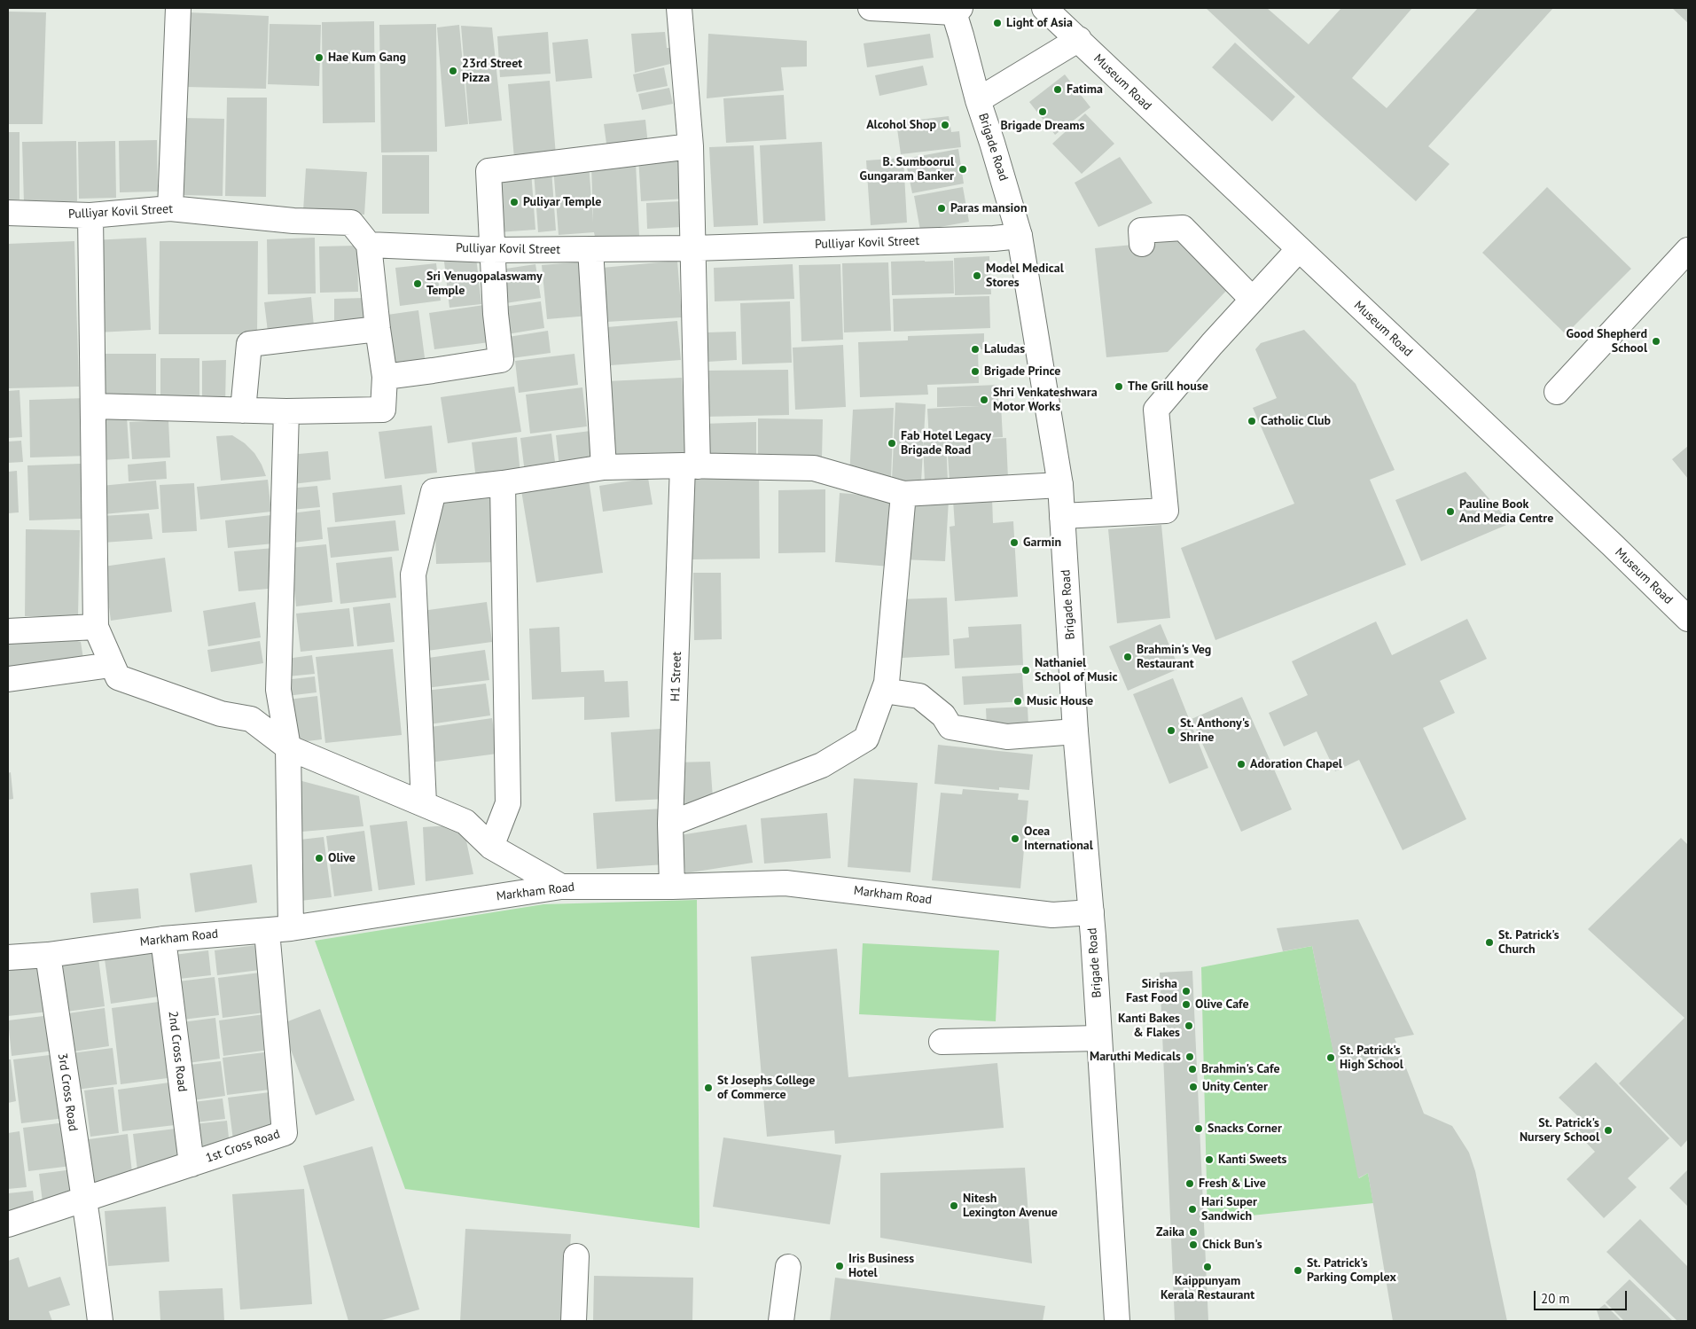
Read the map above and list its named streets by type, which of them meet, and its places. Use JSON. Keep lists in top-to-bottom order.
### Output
{
  "streets": {
    "street": [
      "Museum Road",
      "Brigade Road",
      "Pulliyar Kovil Street",
      "H1 Street",
      "Markham Road",
      "2nd Cross Road",
      "3rd Cross Road",
      "1st Cross Road"
    ]
  },
  "crossings": [
    ["Brigade Road", "Pulliyar Kovil Street"],
    ["Brigade Road", "Markham Road"],
    ["Pulliyar Kovil Street", "H1 Street"],
    ["H1 Street", "Markham Road"],
    ["Markham Road", "2nd Cross Road"],
    ["Markham Road", "3rd Cross Road"],
    ["Markham Road", "1st Cross Road"],
    ["2nd Cross Road", "1st Cross Road"],
    ["3rd Cross Road", "1st Cross Road"]
  ],
  "places": [
    "Light of Asia",
    "Hae Kum Gang",
    "23rd Street Pizza",
    "Fatima",
    "Brigade Dreams",
    "Alcohol Shop",
    "B. Sumboorul Gungaram Banker",
    "Puliyar Temple",
    "Paras mansion",
    "Model Medical Stores",
    "Sri Venugopalaswamy Temple",
    "Good Shepherd School",
    "Laludas",
    "Brigade Prince",
    "The Grill house",
    "Shri Venkateshwara Motor Works",
    "Catholic Club",
    "Fab Hotel Legacy Brigade Road",
    "Pauline Book And Media Centre",
    "Garmin",
    "Brahmin's Veg Restaurant",
    "Nathaniel School of Music",
    "Music House",
    "St. Anthony's Shrine",
    "Adoration Chapel",
    "Ocea International",
    "Olive",
    "St. Patrick's Church",
    "Sirisha Fast Food",
    "Olive Cafe",
    "Kanti Bakes & Flakes",
    "Maruthi Medicals",
    "St. Patrick's High School",
    "Brahmin's Cafe",
    "Unity Center",
    "St Josephs College of Commerce",
    "Snacks Corner",
    "St. Patrick's Nursery School",
    "Kanti Sweets",
    "Fresh & Live",
    "Nitesh Lexington Avenue",
    "Hari Super Sandwich",
    "Zaika",
    "Chick Bun's",
    "Iris Business Hotel",
    "Kaippunyam Kerala Restaurant",
    "St. Patrick's Parking Complex"
  ],
  "scale_bar": "20 m"
}
